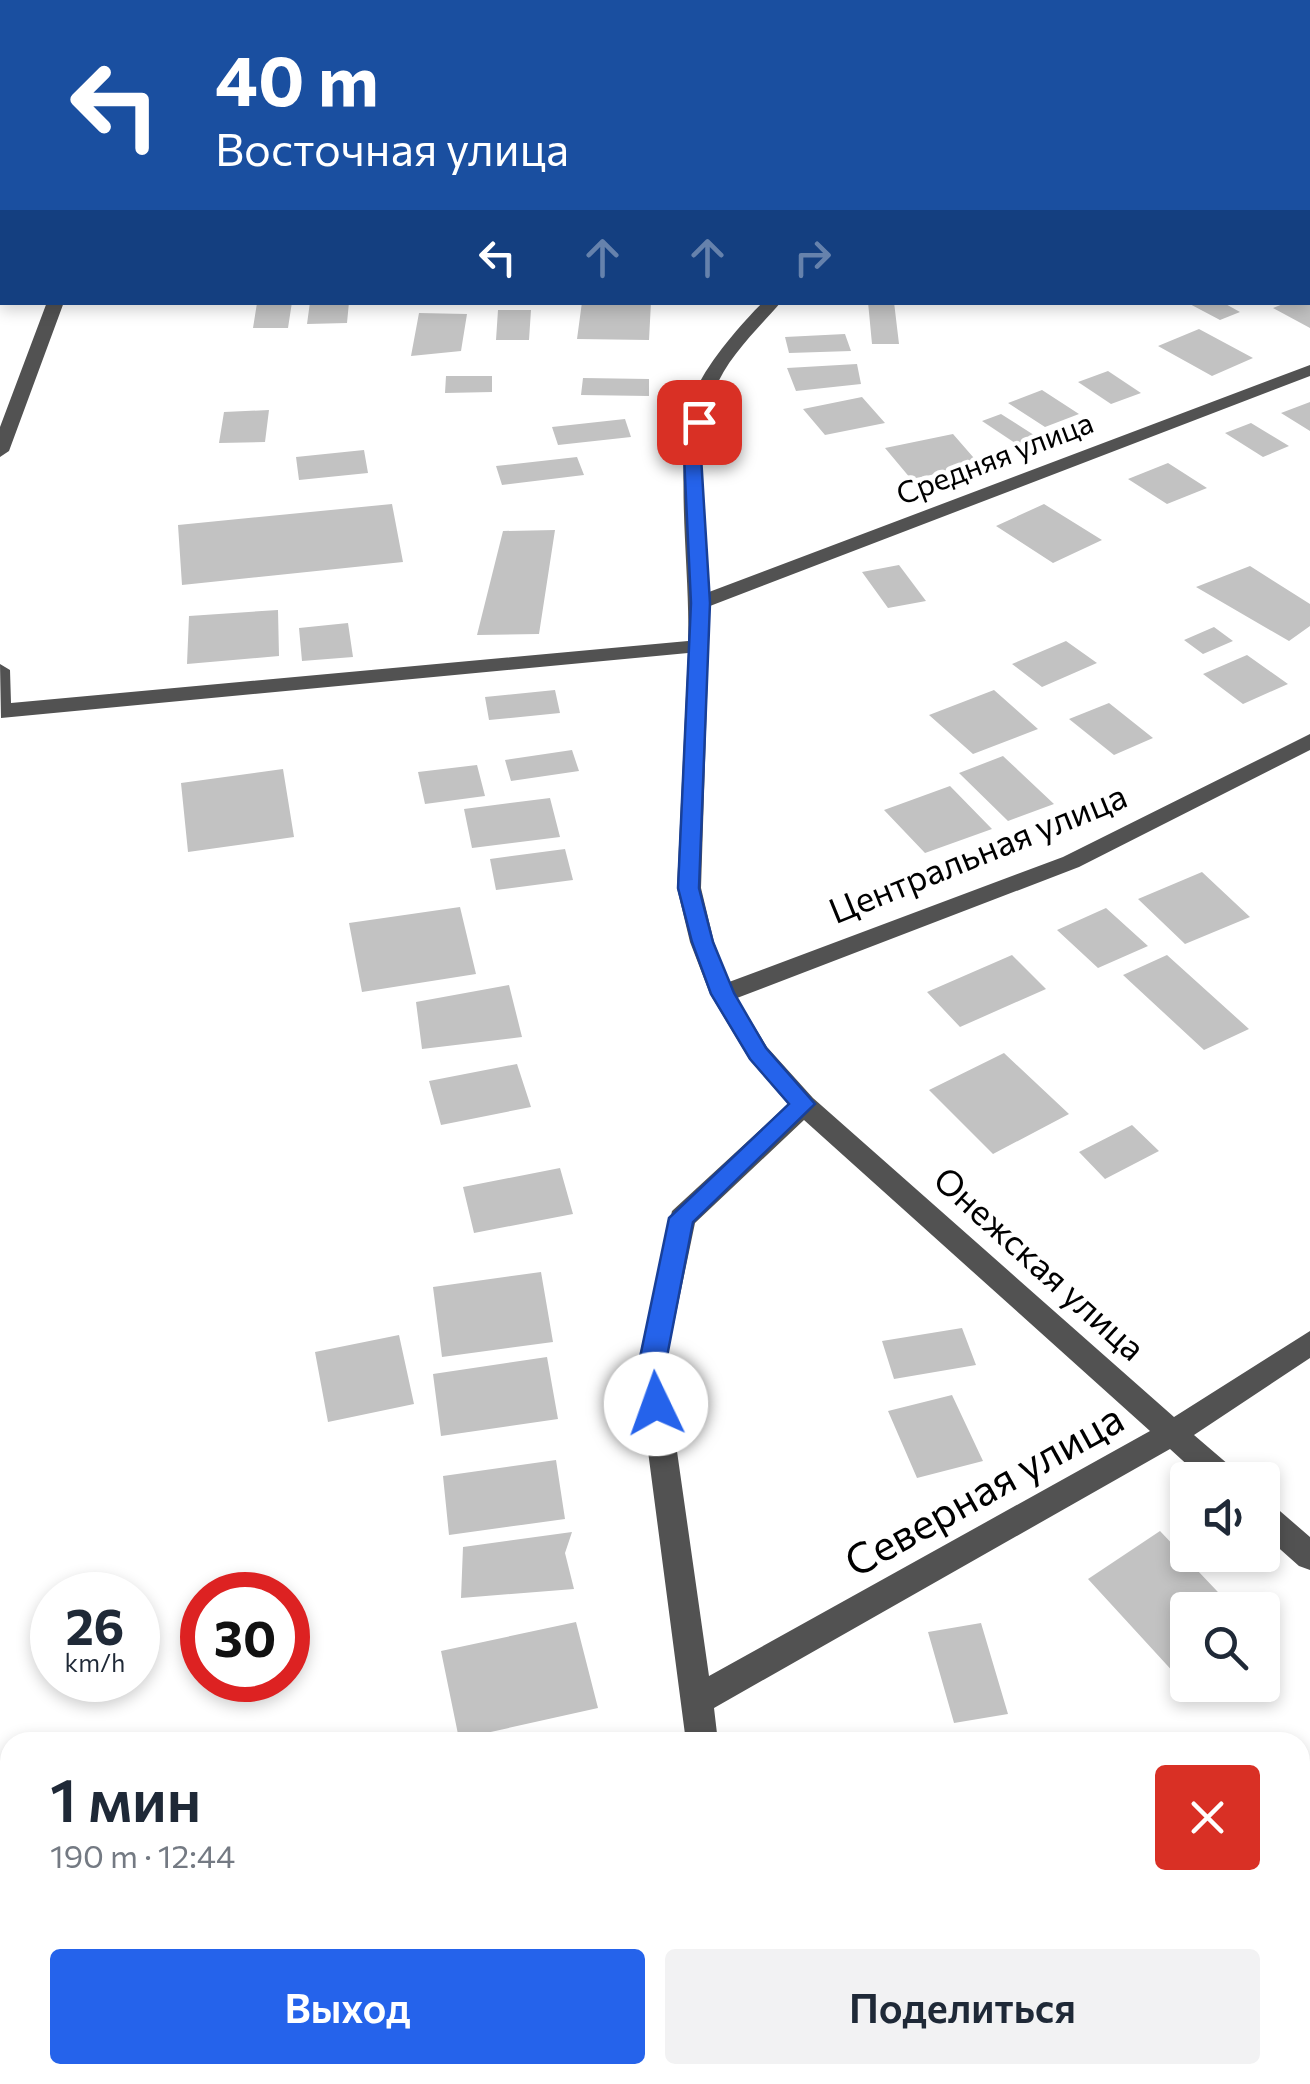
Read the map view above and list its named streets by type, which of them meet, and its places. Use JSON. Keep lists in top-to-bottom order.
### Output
{
  "streets": {
    "street": [
      "Средняя улица",
      "Центральная улица",
      "Онежская улица",
      "Северная улица"
    ]
  },
  "crossings": [
    ["Средняя улица", "Онежская улица"],
    ["Центральная улица", "Онежская улица"],
    ["Онежская улица", "Северная улица"]
  ],
  "page": {
    "turn": ["40 m", "Восточная улица"],
    "speed": "26 km/h",
    "limit": "30",
    "heading": ["1 мин", "190 m · 12:44"],
    "buttons": ["Выход", "Поделиться"]
  }
}
